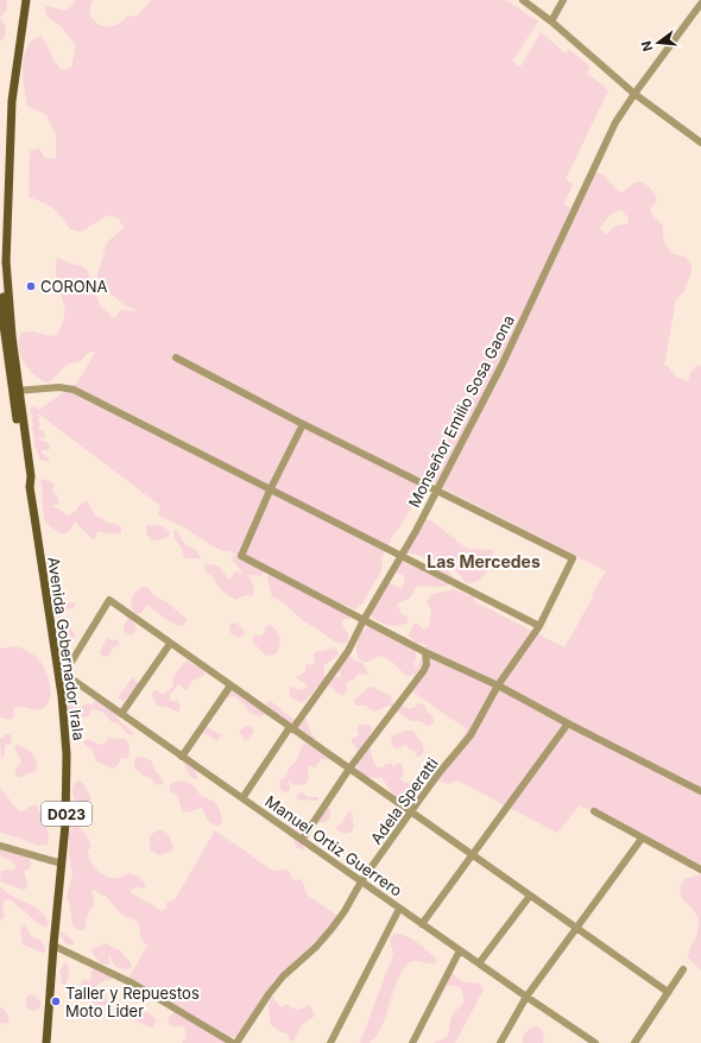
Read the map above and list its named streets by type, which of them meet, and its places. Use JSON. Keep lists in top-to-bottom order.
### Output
{
  "streets": {
    "main road": ["Avenida Gobernador Irala", "D023"],
    "street": ["Monseñor Emilio Sosa Gaona", "Adela Speratti", "Manuel Ortiz Guerrero"]
  },
  "crossings": [
    ["Monseñor Emilio Sosa Gaona", "Adela Speratti"],
    ["Monseñor Emilio Sosa Gaona", "Manuel Ortiz Guerrero"],
    ["Avenida Gobernador Irala", "Manuel Ortiz Guerrero"],
    ["Adela Speratti", "Manuel Ortiz Guerrero"]
  ],
  "districts": ["Las Mercedes"],
  "places": ["CORONA", "Taller y Repuestos Moto Lider"],
  "north": "left"
}
